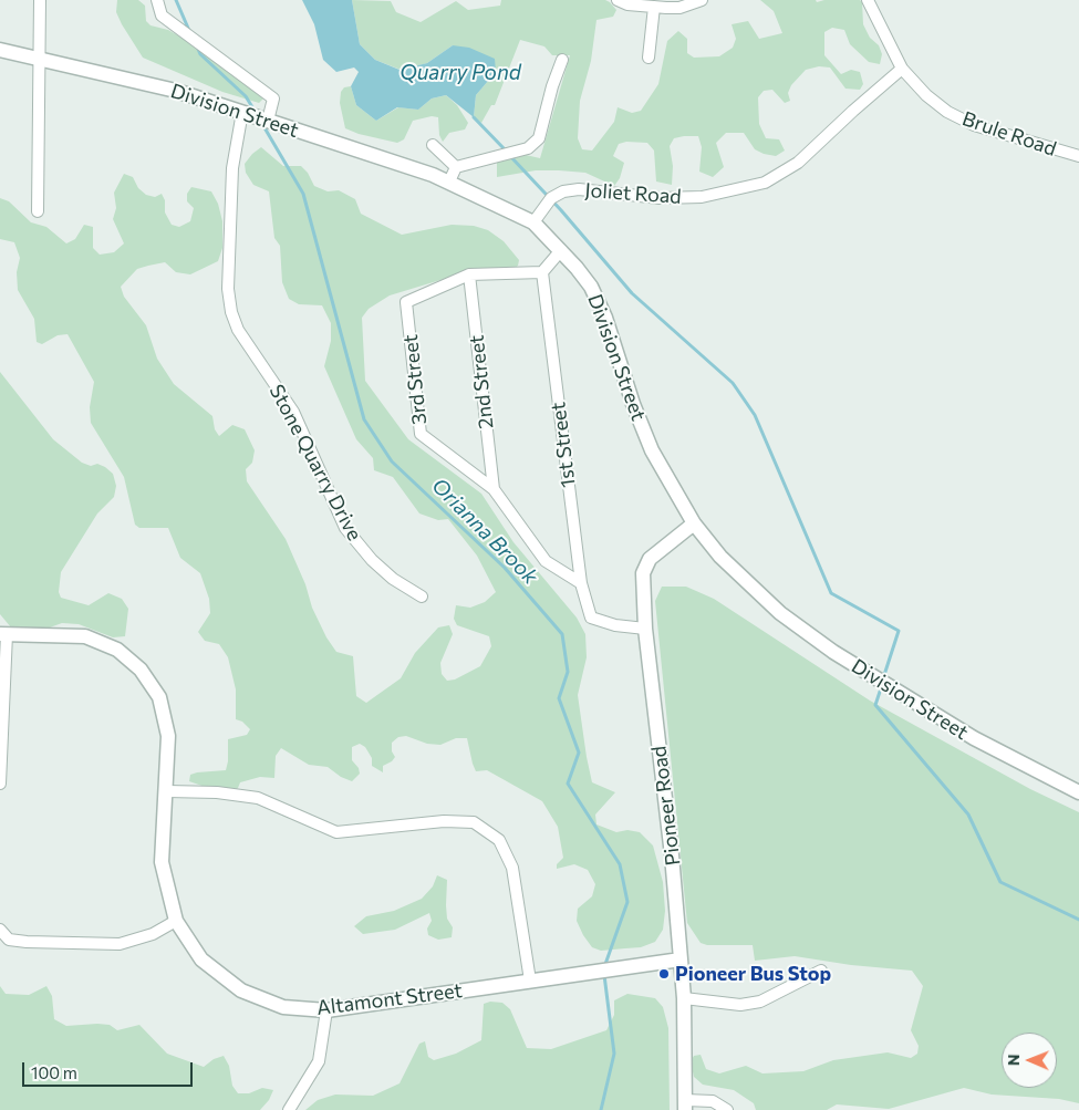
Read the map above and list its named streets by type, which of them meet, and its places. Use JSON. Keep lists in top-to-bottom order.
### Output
{
  "streets": {
    "street": [
      "Division Street",
      "Brule Road",
      "Joliet Road",
      "3rd Street",
      "2nd Street",
      "1st Street",
      "Stone Quarry Drive",
      "Pioneer Road",
      "Altamont Street"
    ]
  },
  "crossings": [
    ["Division Street", "Joliet Road"],
    ["Division Street", "Stone Quarry Drive"],
    ["Division Street", "Pioneer Road"],
    ["Brule Road", "Joliet Road"],
    ["3rd Street", "2nd Street"],
    ["1st Street", "Pioneer Road"],
    ["Pioneer Road", "Altamont Street"]
  ],
  "water": ["Quarry Pond", "Orianna Brook"],
  "places": ["Pioneer Bus Stop"],
  "scale_bar": "100 m",
  "north": "left"
}
